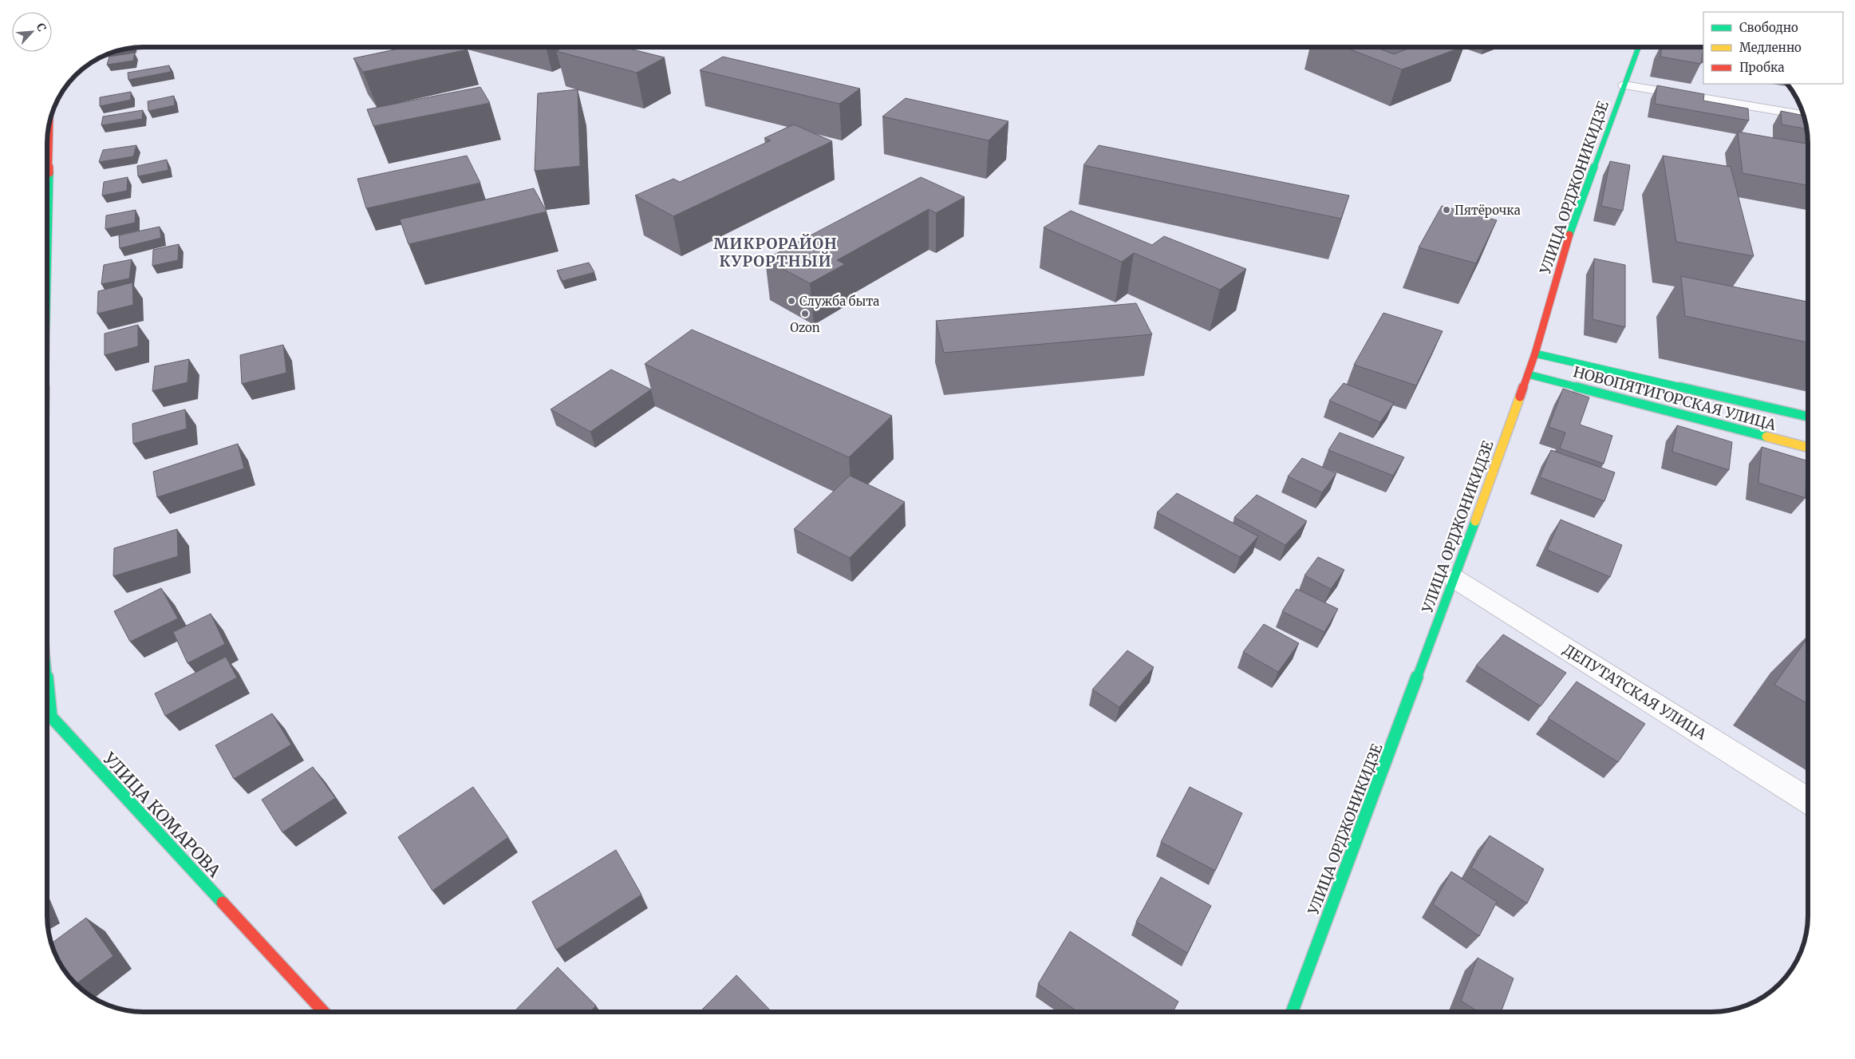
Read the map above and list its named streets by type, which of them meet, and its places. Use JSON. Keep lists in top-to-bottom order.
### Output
{
  "streets": {
    "street": [
      "УЛИЦА ОРДЖОНИКИДЗЕ",
      "НОВОПЯТИГОРСКАЯ УЛИЦА",
      "ДЕПУТАТСКАЯ УЛИЦА",
      "УЛИЦА КОМАРОВА"
    ]
  },
  "crossings": [
    ["УЛИЦА ОРДЖОНИКИДЗЕ", "НОВОПЯТИГОРСКАЯ УЛИЦА"],
    ["УЛИЦА ОРДЖОНИКИДЗЕ", "ДЕПУТАТСКАЯ УЛИЦА"]
  ],
  "districts": ["МИКРОРАЙОН КУРОРТНЫЙ"],
  "places": ["Пятёрочка", "Служба быта", "Ozon"],
  "legend": ["Свободно", "Медленно", "Пробка"],
  "north": "top right"
}
